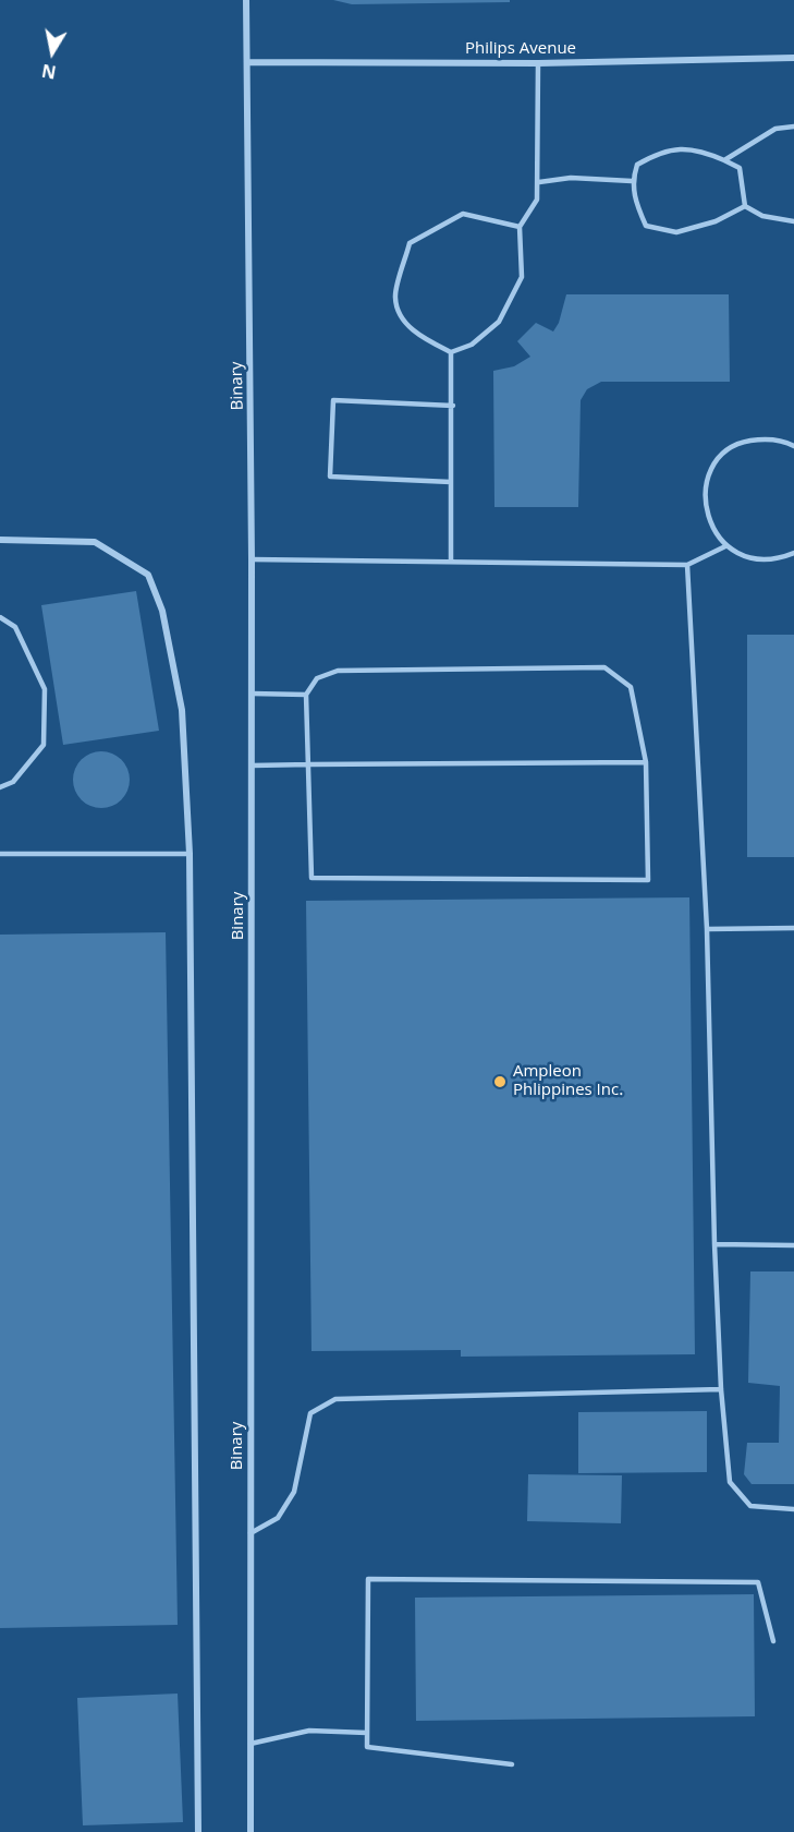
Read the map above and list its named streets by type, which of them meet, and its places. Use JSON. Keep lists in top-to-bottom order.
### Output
{
  "streets": {
    "street": ["Philips Avenue", "Binary"]
  },
  "crossings": [
    ["Philips Avenue", "Binary"]
  ],
  "places": ["Ampleon Phlippines Inc."],
  "north": "bottom"
}
